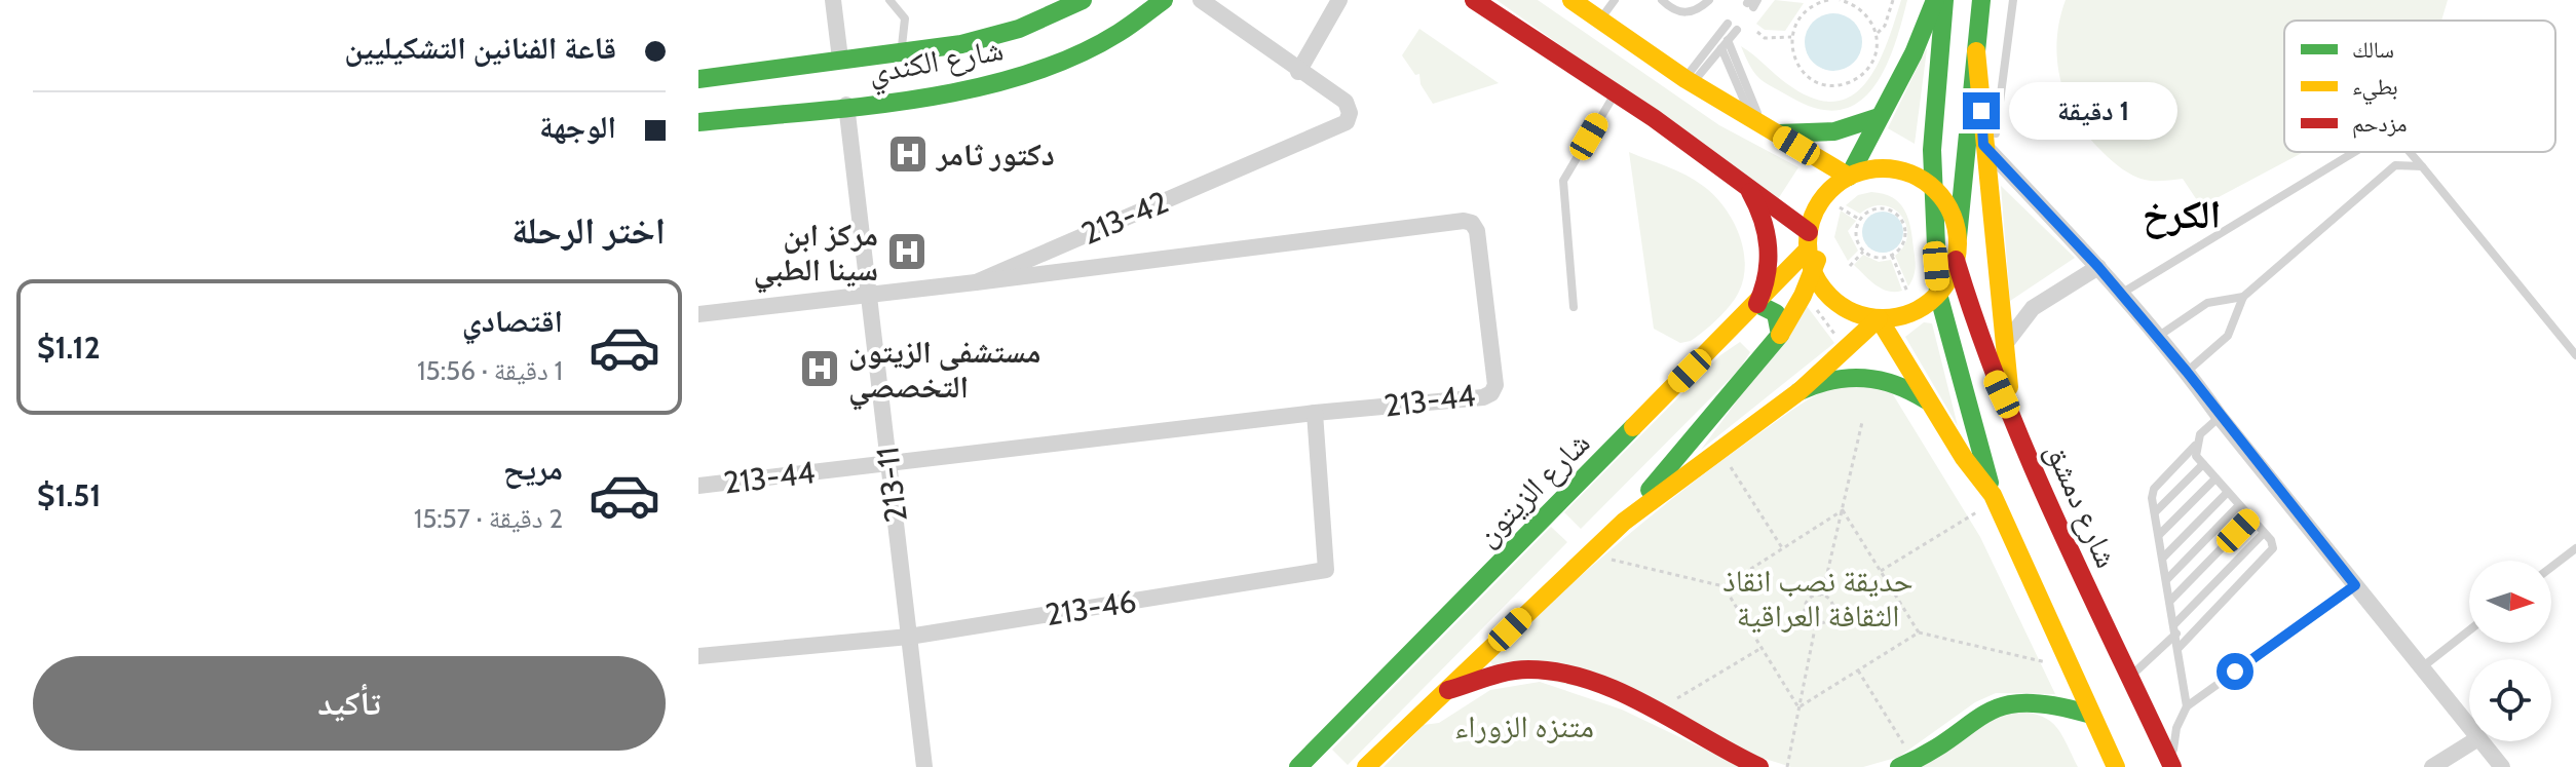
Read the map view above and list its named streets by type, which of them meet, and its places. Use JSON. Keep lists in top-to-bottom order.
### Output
{
  "streets": {
    "main road": ["شارع الكندي", "شارع الزيتون", "شارع دمشق"],
    "street": [
      "213-42",
      "213-44",
      "213-11",
      "213-46"
    ]
  },
  "crossings": [
    ["شارع الكندي", "213-11"],
    ["213-42", "213-44"],
    ["213-42", "213-11"],
    ["213-44", "213-11"],
    ["213-44", "213-46"],
    ["213-11", "213-46"]
  ],
  "districts": ["الكرخ"],
  "parks": ["حديقة نصب انقاذ الثقافة العراقية", "متنزه الزوراء"],
  "places": {
    "hospital": ["دكتور ثامر", "مركز ابن سينا الطبي", "مستشفى الزيتون التخصصي"]
  },
  "legend": ["سالك", "بطيء", "مزدحم"],
  "north": "right",
  "page": {
    "banner": ["قاعة الفنانين التشكيليين", "الوجهة"],
    "bubble": "1 دقيقة",
    "heading": "اختر الرحلة",
    "list": [
      {
        "name": "اقتصادي",
        "note": "1 دقيقة · 15:56",
        "value": "$1.12"
      },
      {
        "name": "مريح",
        "note": "2 دقيقة · 15:57",
        "value": "$1.51"
      }
    ],
    "buttons": "تأكيد"
  }
}
